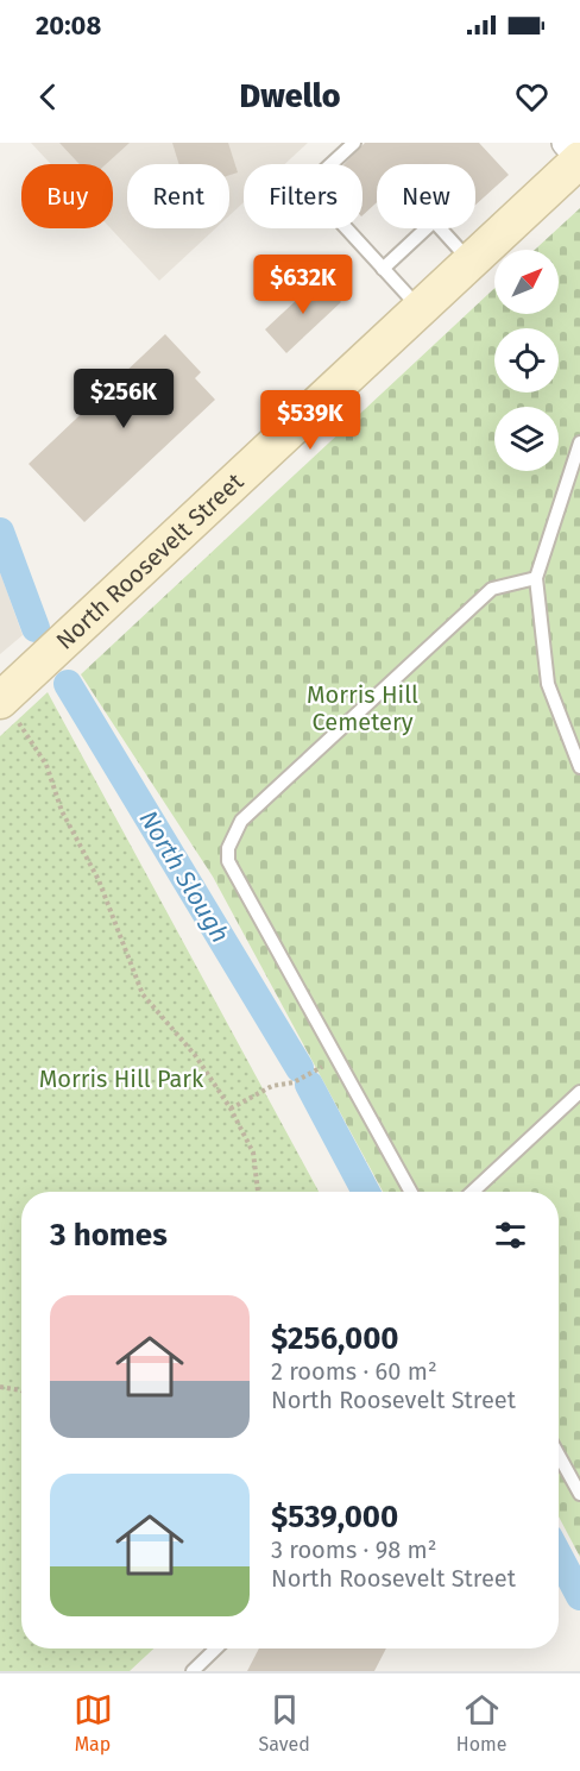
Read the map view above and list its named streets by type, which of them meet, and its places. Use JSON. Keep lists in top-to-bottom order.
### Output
{
  "streets": {
    "street": ["North Roosevelt Street"]
  },
  "water": ["North Slough"],
  "parks": ["Morris Hill Cemetery", "Morris Hill Park"],
  "north": "top right",
  "page": {
    "status": "20:08",
    "header": "Dwello",
    "chip": [
      "Buy",
      "Rent",
      "Filters",
      "New"
    ],
    "price": ["$632K", "$256K", "$539K"],
    "heading": "3 homes",
    "list": [
      {
        "name": "$256,000",
        "note": "2 rooms · 60 m² · North Roosevelt Street"
      },
      {
        "name": "$539,000",
        "note": "3 rooms · 98 m² · North Roosevelt Street"
      }
    ],
    "tabs": ["Map", "Saved", "Home"]
  }
}
